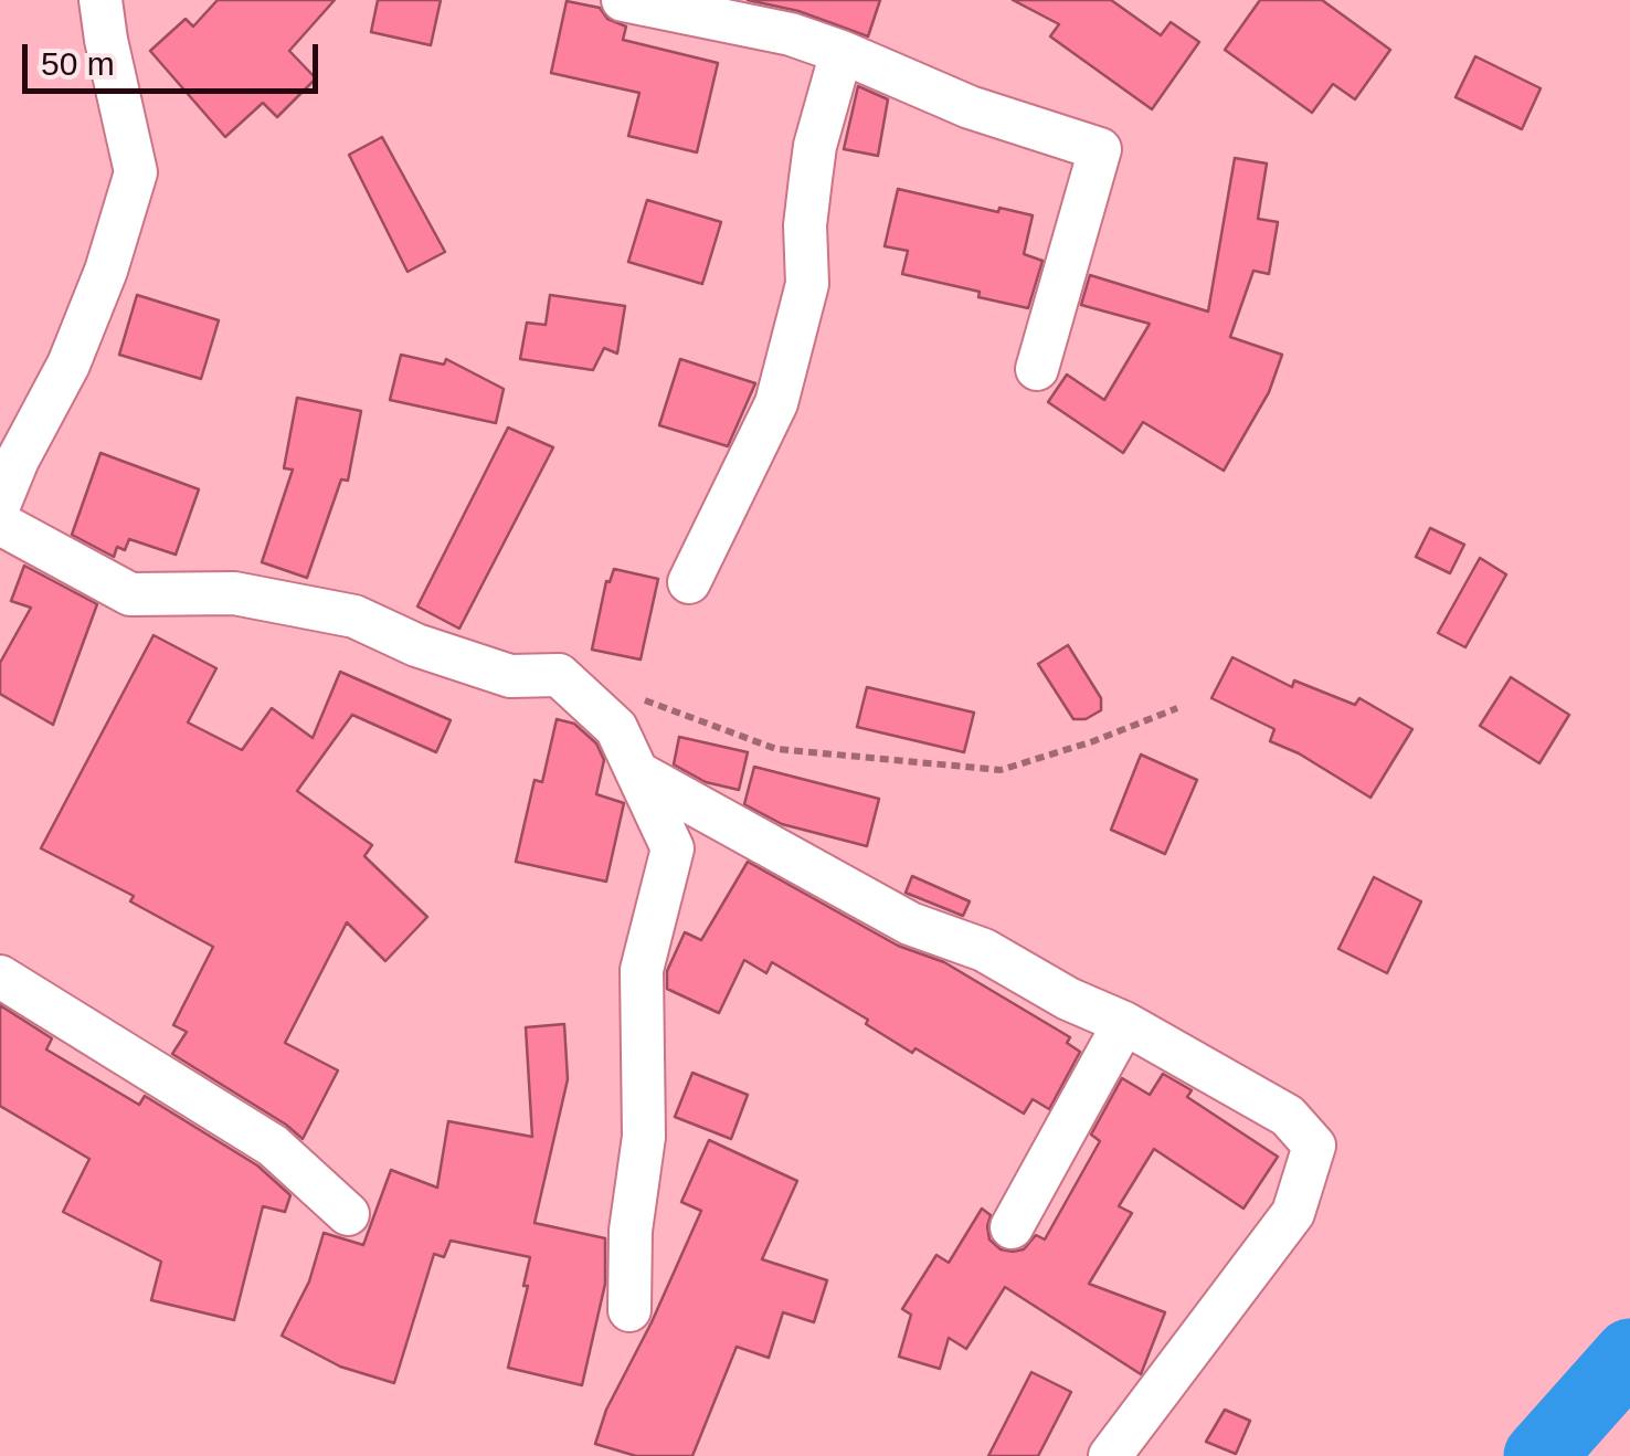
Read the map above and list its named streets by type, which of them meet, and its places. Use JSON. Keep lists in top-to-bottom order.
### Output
{
  "scale_bar": "50 m"
}
